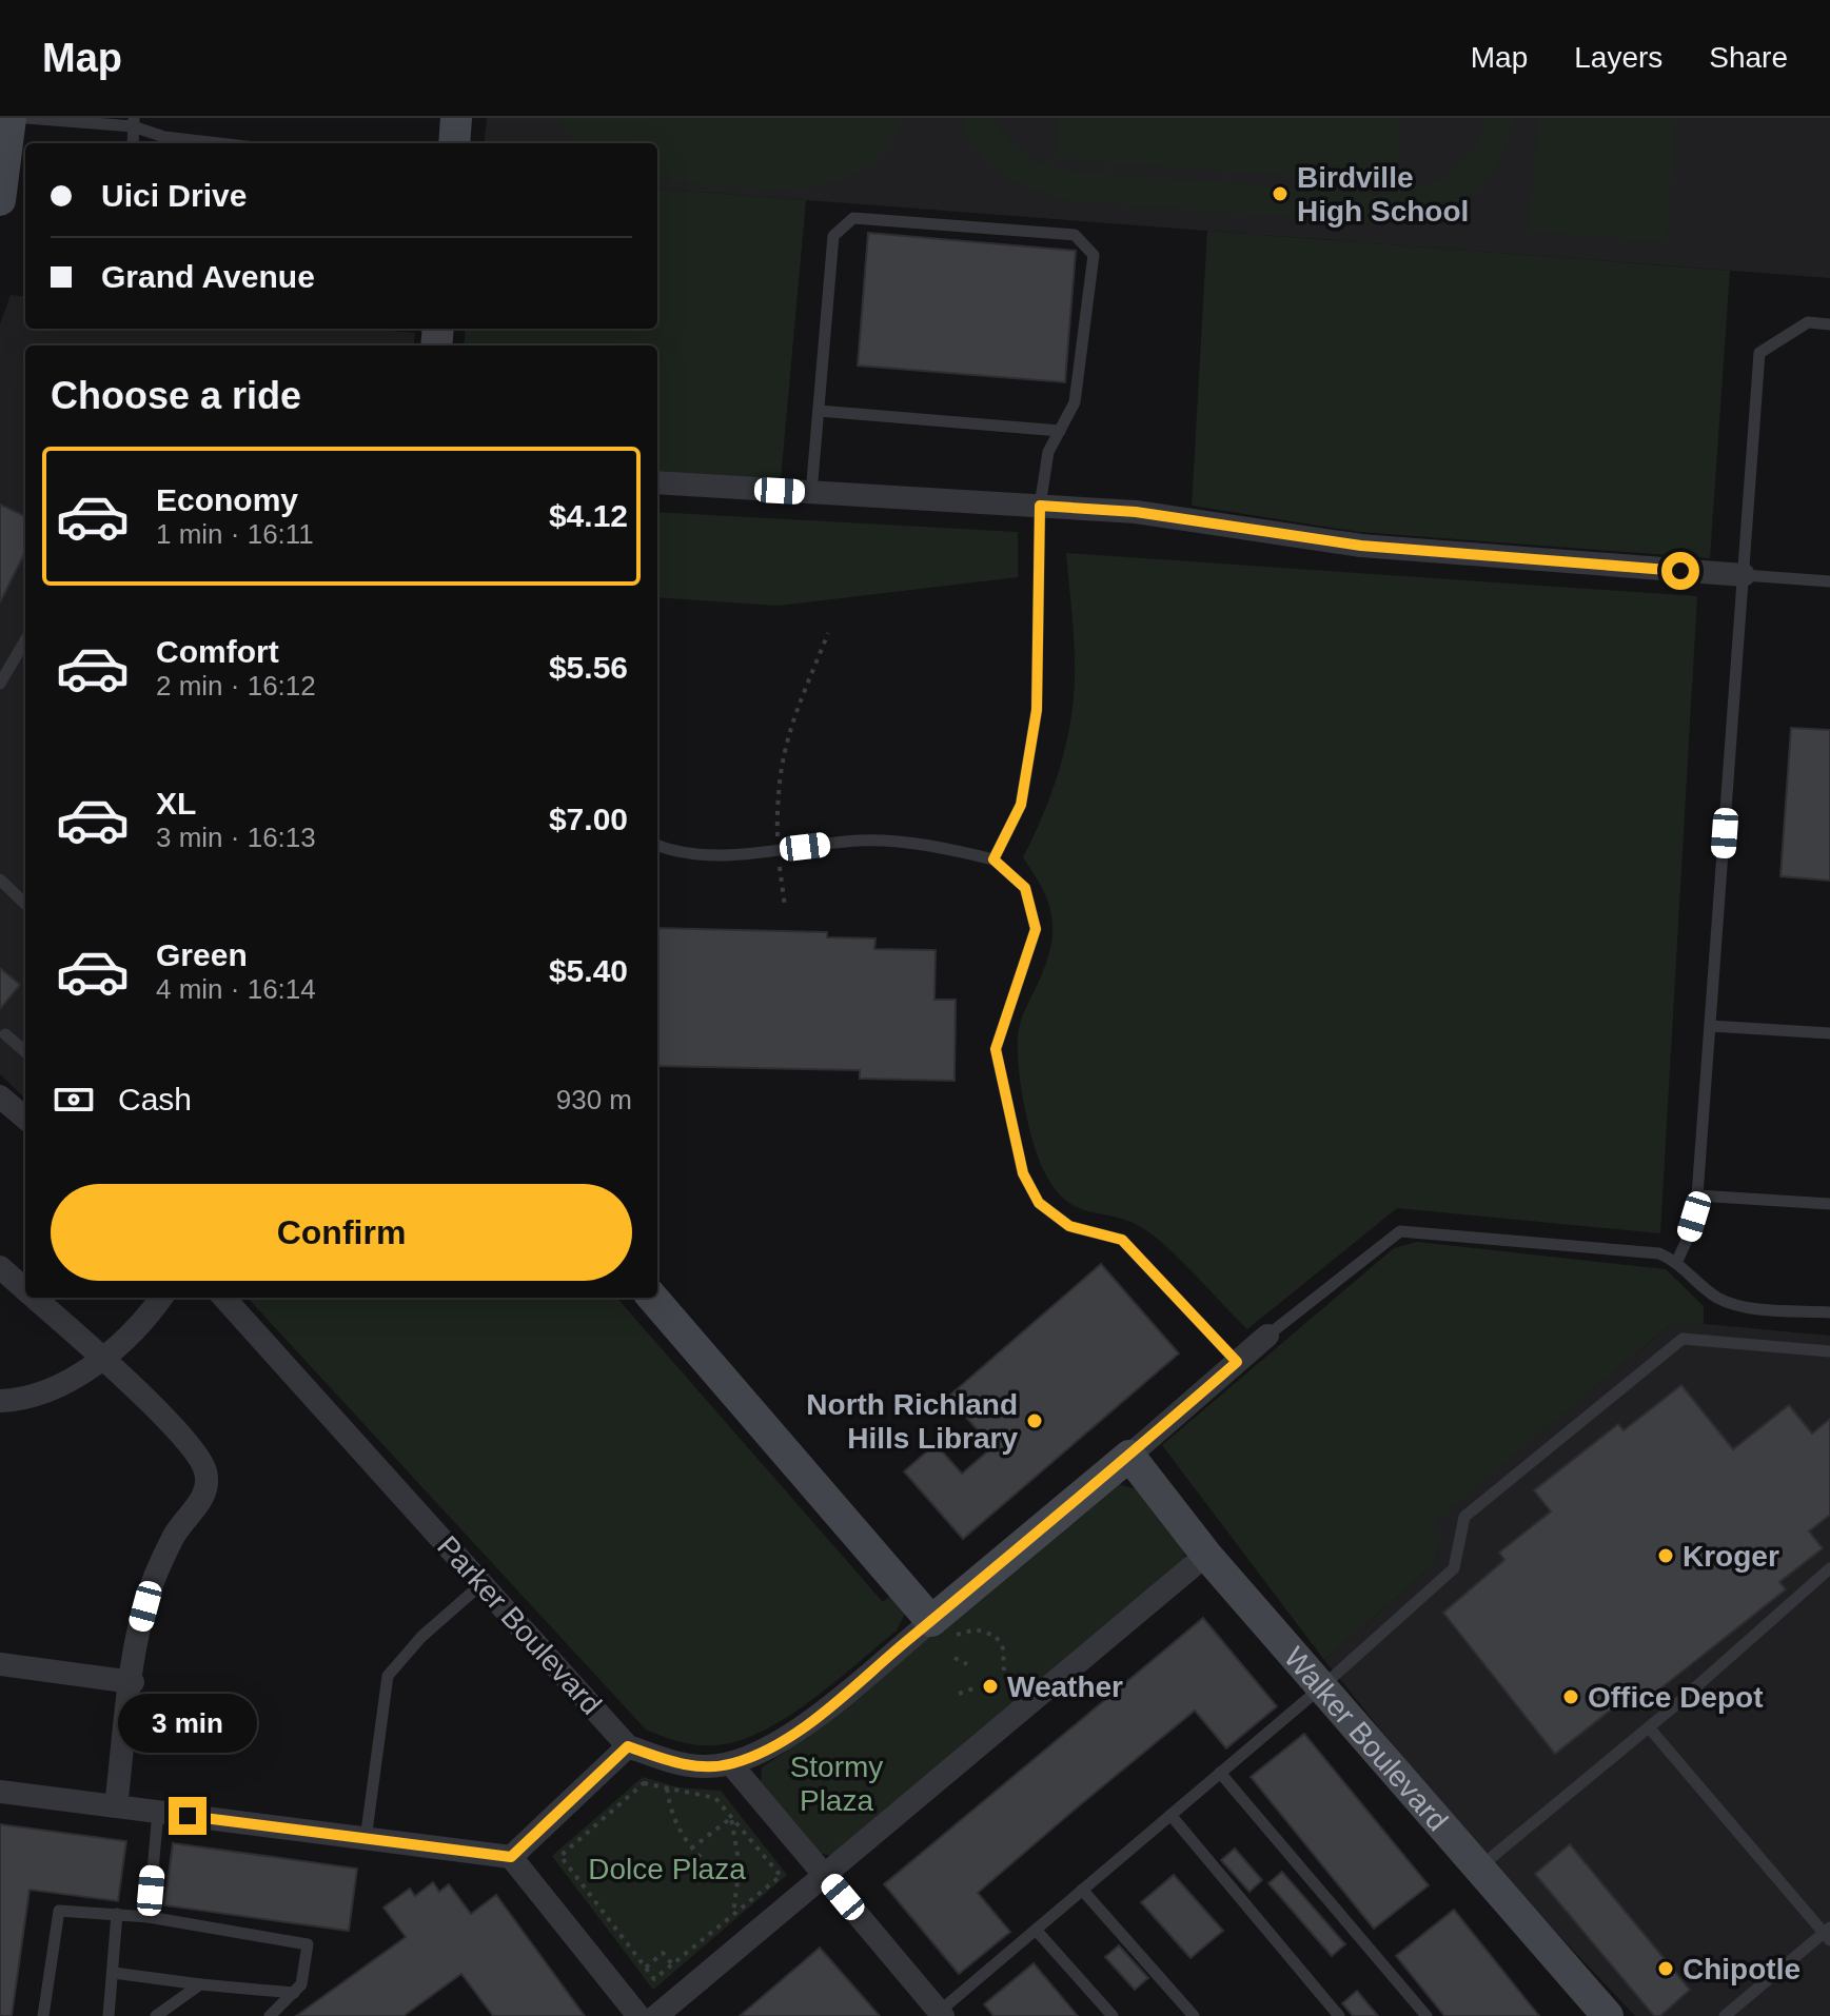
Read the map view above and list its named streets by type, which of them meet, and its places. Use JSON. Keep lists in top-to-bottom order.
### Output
{
  "streets": {
    "street": ["Parker Boulevard", "Walker Boulevard"]
  },
  "parks": ["Stormy Plaza", "Dolce Plaza"],
  "places": [
    "Birdville High School",
    "North Richland Hills Library",
    "Kroger",
    "Weather",
    "Office Depot",
    "Chipotle"
  ],
  "page": {
    "header": "Map",
    "nav": ["Map", "Layers", "Share"],
    "banner": ["Uici Drive", "Grand Avenue"],
    "heading": "Choose a ride",
    "list": [
      {
        "name": "Economy",
        "note": "1 min · 16:11",
        "value": "$4.12"
      },
      {
        "name": "Comfort",
        "note": "2 min · 16:12",
        "value": "$5.56"
      },
      {
        "name": "XL",
        "note": "3 min · 16:13",
        "value": "$7.00"
      },
      {
        "name": "Green",
        "note": "4 min · 16:14",
        "value": "$5.40"
      }
    ],
    "pay": ["Cash", "930 m"],
    "buttons": "Confirm",
    "bubble": "3 min"
  }
}
